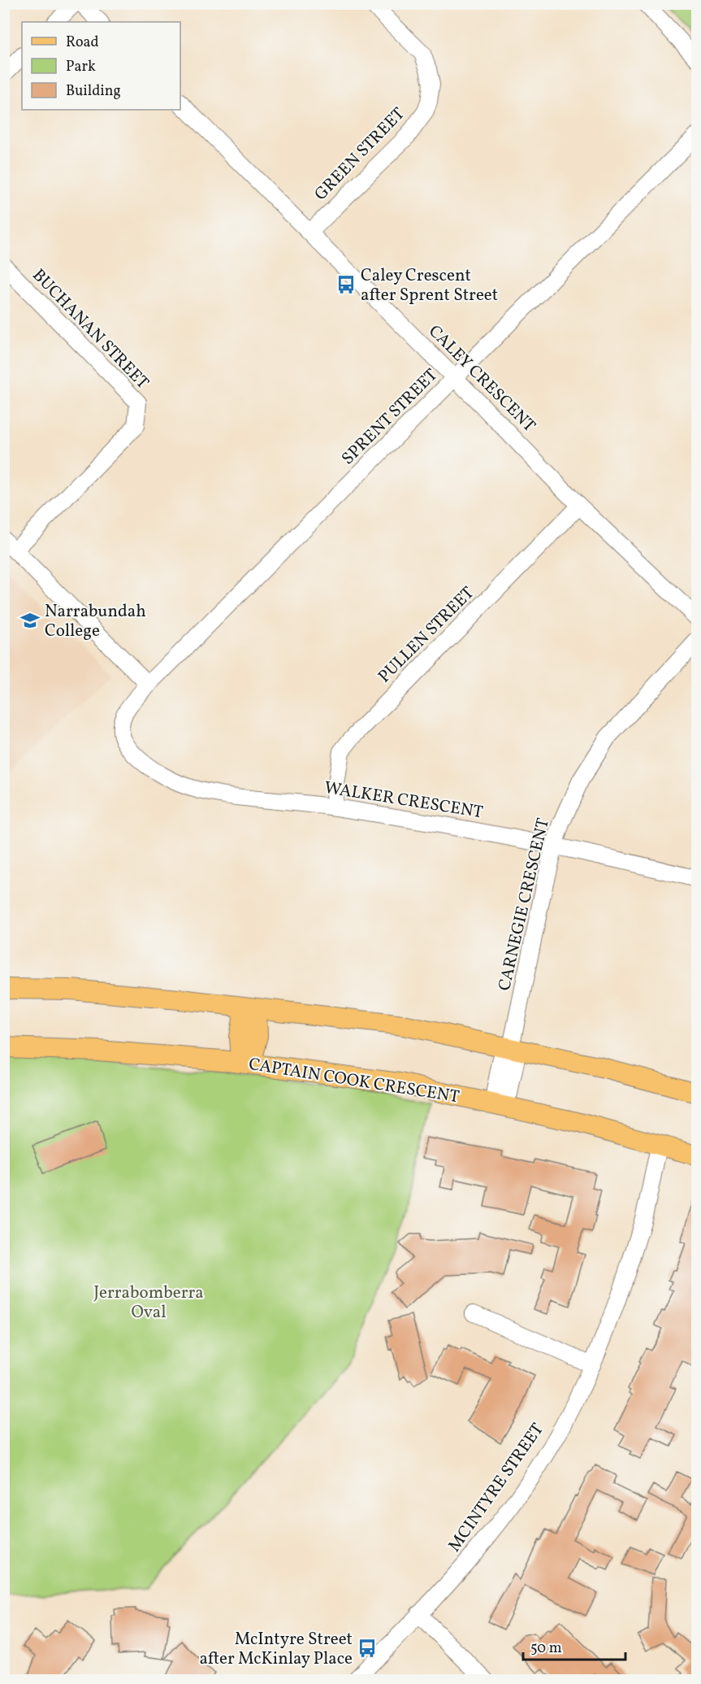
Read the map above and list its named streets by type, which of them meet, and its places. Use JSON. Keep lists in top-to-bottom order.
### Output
{
  "streets": {
    "main road": ["CAPTAIN COOK CRESCENT"],
    "street": [
      "GREEN STREET",
      "BUCHANAN STREET",
      "CALEY CRESCENT",
      "SPRENT STREET",
      "PULLEN STREET",
      "WALKER CRESCENT",
      "CARNEGIE CRESCENT",
      "MCINTYRE STREET"
    ]
  },
  "crossings": [
    ["GREEN STREET", "CALEY CRESCENT"],
    ["CALEY CRESCENT", "SPRENT STREET"],
    ["CALEY CRESCENT", "PULLEN STREET"],
    ["SPRENT STREET", "WALKER CRESCENT"],
    ["PULLEN STREET", "WALKER CRESCENT"],
    ["WALKER CRESCENT", "CARNEGIE CRESCENT"],
    ["CARNEGIE CRESCENT", "CAPTAIN COOK CRESCENT"],
    ["CAPTAIN COOK CRESCENT", "MCINTYRE STREET"]
  ],
  "parks": ["Jerrabomberra Oval"],
  "places": {
    "bus stop": ["Caley Crescent after Sprent Street", "McIntyre Street after McKinlay Place"],
    "school or university": ["Narrabundah College"]
  },
  "legend": ["Road", "Park", "Building"],
  "scale_bar": "50 m"
}
